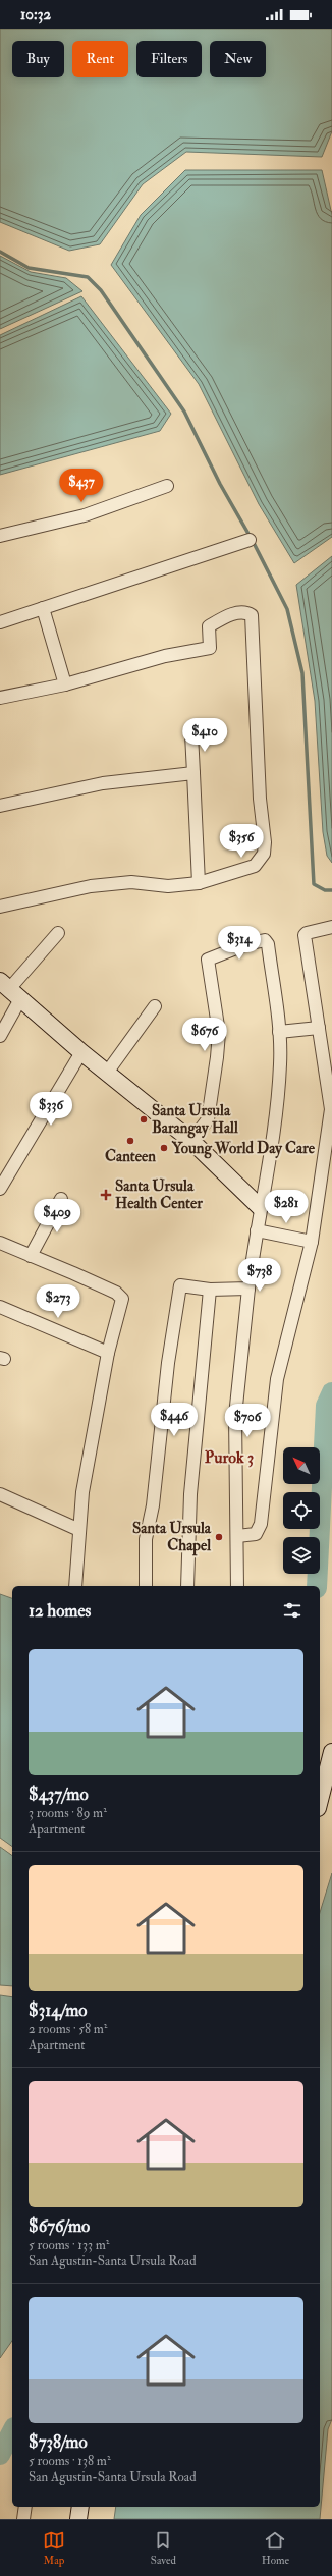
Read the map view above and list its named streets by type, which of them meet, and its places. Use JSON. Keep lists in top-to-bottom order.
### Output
{
  "districts": ["Purok 3"],
  "places": {
    "other": [
      "Santa Ursula Barangay Hall",
      "Canteen",
      "Young World Day Care",
      "Santa Ursula Chapel"
    ],
    "health": ["Santa Ursula Health Center"]
  },
  "north": "top left",
  "page": {
    "status": "10:32",
    "chip": [
      "Buy",
      "Rent",
      "Filters",
      "New"
    ],
    "price": [
      "$437",
      "$410",
      "$356",
      "$314",
      "$676",
      "$336",
      "$281",
      "$409",
      "$738",
      "$273",
      "$446",
      "$706"
    ],
    "heading": "12 homes",
    "list": [
      {
        "name": "$437/mo",
        "note": "3 rooms · 89 m² · Apartment"
      },
      {
        "name": "$314/mo",
        "note": "2 rooms · 58 m² · Apartment"
      },
      {
        "name": "$676/mo",
        "note": "5 rooms · 133 m² · San Agustin-Santa Ursula Road"
      },
      {
        "name": "$738/mo",
        "note": "5 rooms · 138 m² · San Agustin-Santa Ursula Road"
      }
    ],
    "tabs": ["Map", "Saved", "Home"]
  }
}
